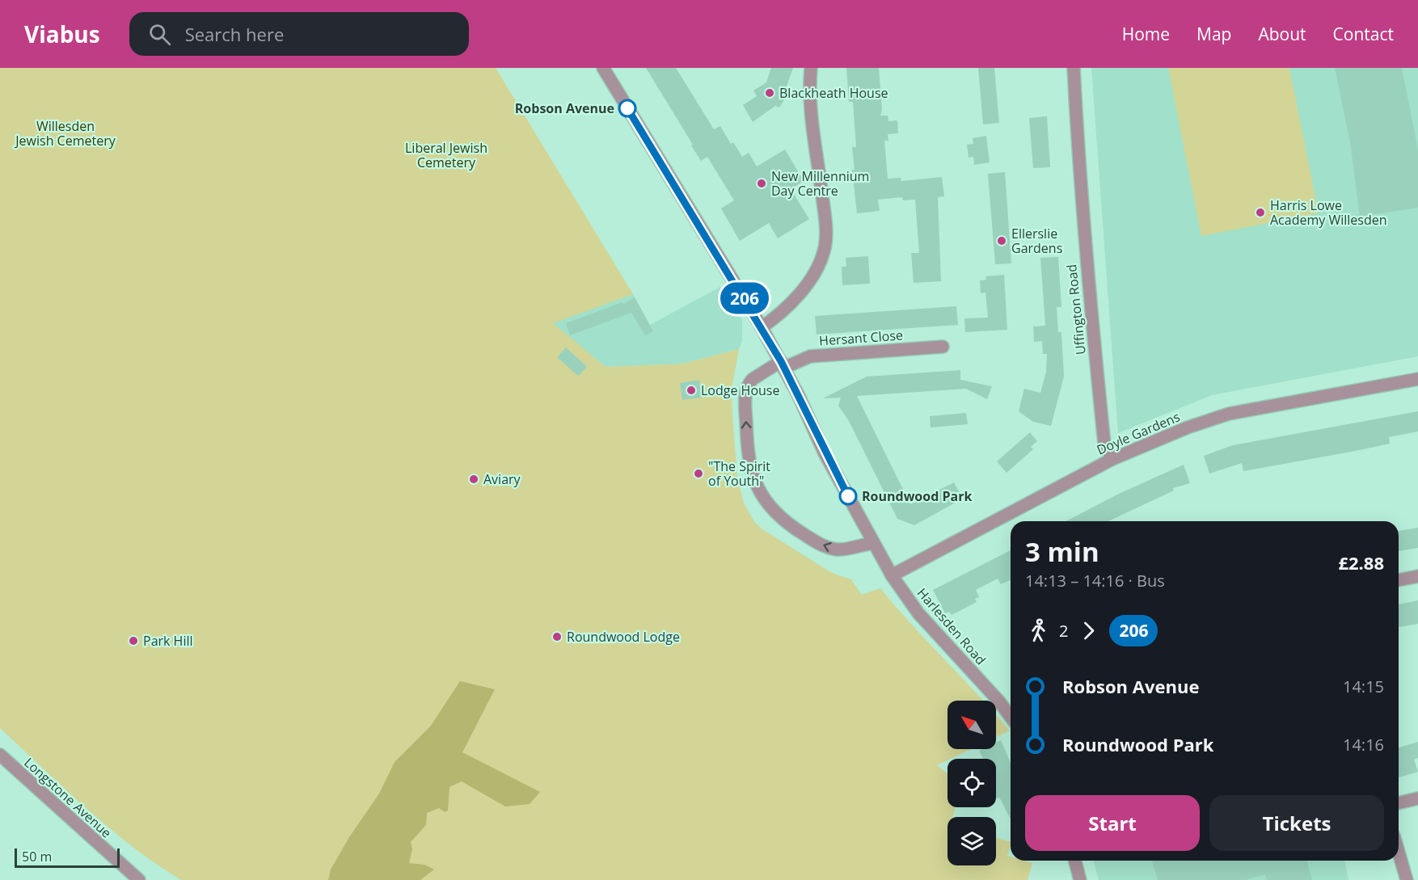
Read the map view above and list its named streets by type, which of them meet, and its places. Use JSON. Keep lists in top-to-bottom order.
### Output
{
  "streets": {
    "street": [
      "Uffington Road",
      "Hersant Close",
      "Doyle Gardens",
      "Harlesden Road",
      "Longstone Avenue"
    ]
  },
  "crossings": [
    ["Uffington Road", "Doyle Gardens"],
    ["Hersant Close", "Harlesden Road"],
    ["Doyle Gardens", "Harlesden Road"]
  ],
  "parks": ["Willesden Jewish Cemetery", "Liberal Jewish Cemetery"],
  "places": [
    "Blackheath House",
    "Robson Avenue",
    "New Millennium Day Centre",
    "Harris Lowe Academy Willesden",
    "Ellerslie Gardens",
    "Lodge House",
    "\"The Spirit of Youth\"",
    "Aviary",
    "Roundwood Park",
    "Roundwood Lodge",
    "Park Hill"
  ],
  "lines": ["bus line 206"],
  "scale_bar": "50 m",
  "north": "top left",
  "page": {
    "header": "Viabus",
    "search": "Search here",
    "nav": [
      "Home",
      "Map",
      "About",
      "Contact"
    ],
    "on_map": "206",
    "heading": ["3 min", "14:13 – 14:16 · Bus", "£2.88"],
    "legs": ["2", "206"],
    "list": [
      {
        "name": "Robson Avenue",
        "value": "14:15"
      },
      {
        "name": "Roundwood Park",
        "value": "14:16"
      }
    ],
    "buttons": ["Start", "Tickets"],
    "scale": "50 m"
  }
}
